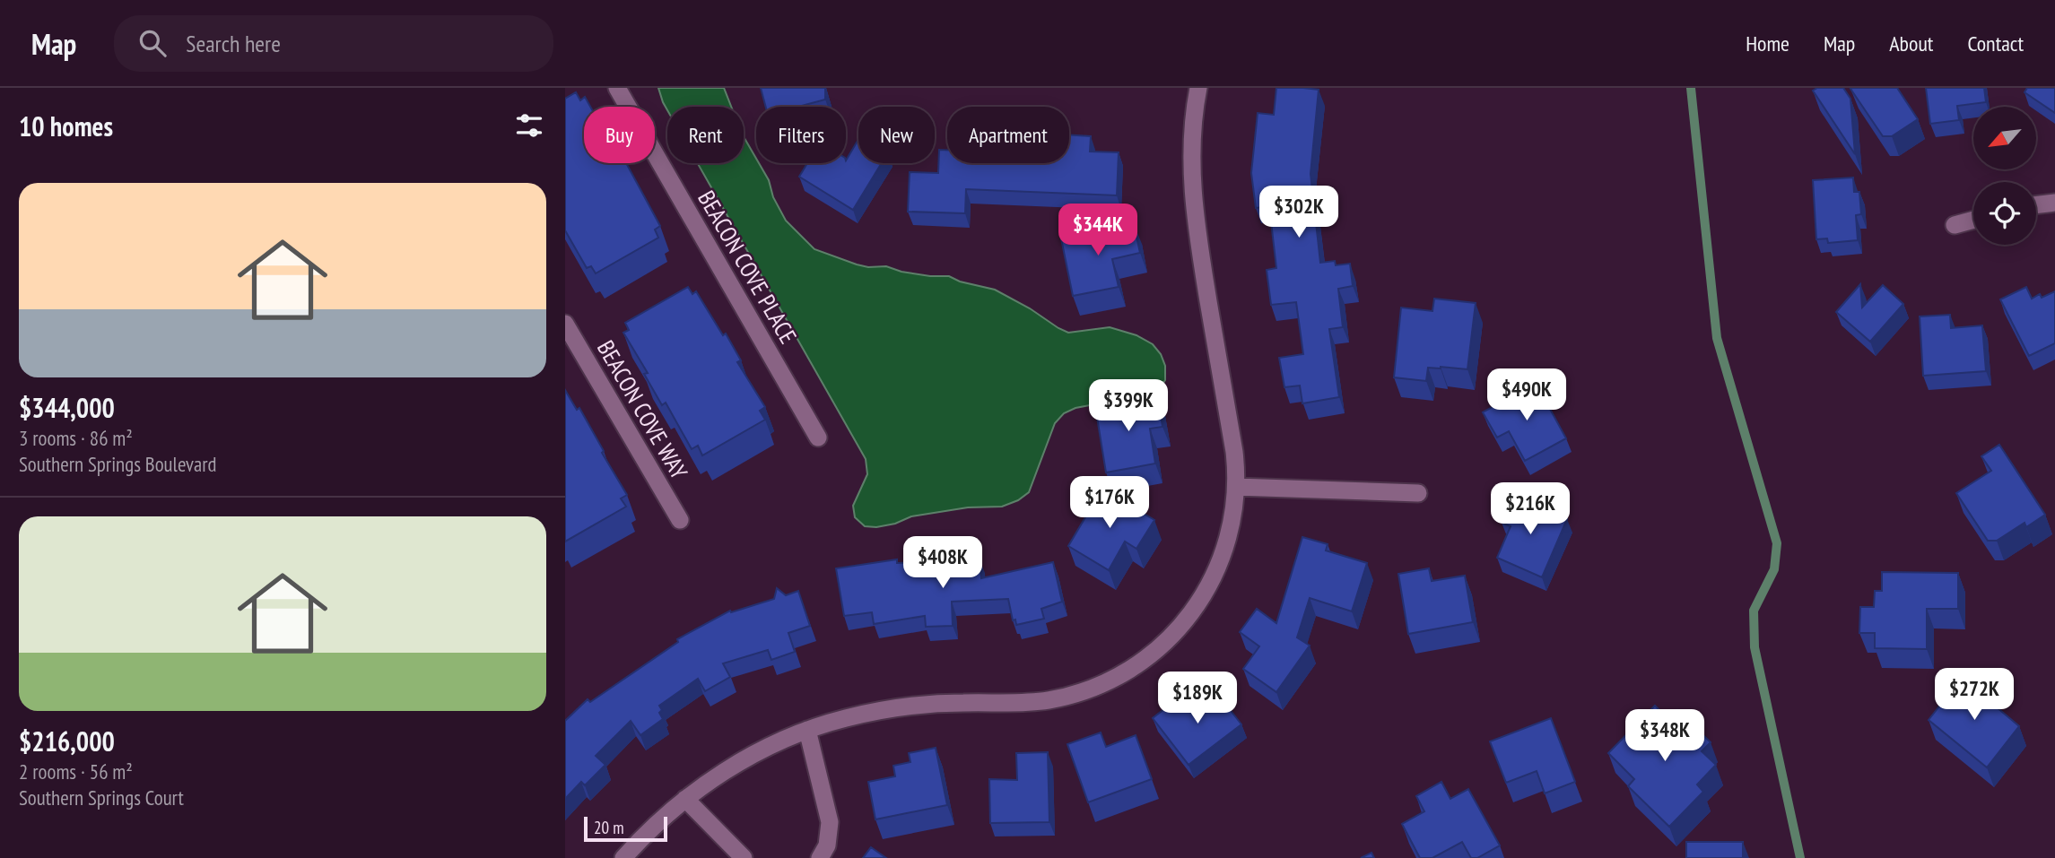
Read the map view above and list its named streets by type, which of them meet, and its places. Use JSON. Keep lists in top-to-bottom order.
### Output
{
  "streets": {
    "street": ["BEACON COVE PLACE", "BEACON COVE WAY"]
  },
  "scale_bar": "20 m",
  "north": "bottom left",
  "page": {
    "header": "Map",
    "search": "Search here",
    "nav": [
      "Home",
      "Map",
      "About",
      "Contact"
    ],
    "heading": "10 homes",
    "chip": [
      "Buy",
      "Rent",
      "Filters",
      "New",
      "Apartment"
    ],
    "list": [
      {
        "name": "$344,000",
        "note": "3 rooms · 86 m² · Southern Springs Boulevard"
      },
      {
        "name": "$216,000",
        "note": "2 rooms · 56 m² · Southern Springs Court"
      }
    ],
    "price": [
      "$302K",
      "$344K",
      "$490K",
      "$399K",
      "$176K",
      "$216K",
      "$408K",
      "$272K",
      "$189K",
      "$348K"
    ],
    "scale": "20 m"
  }
}
